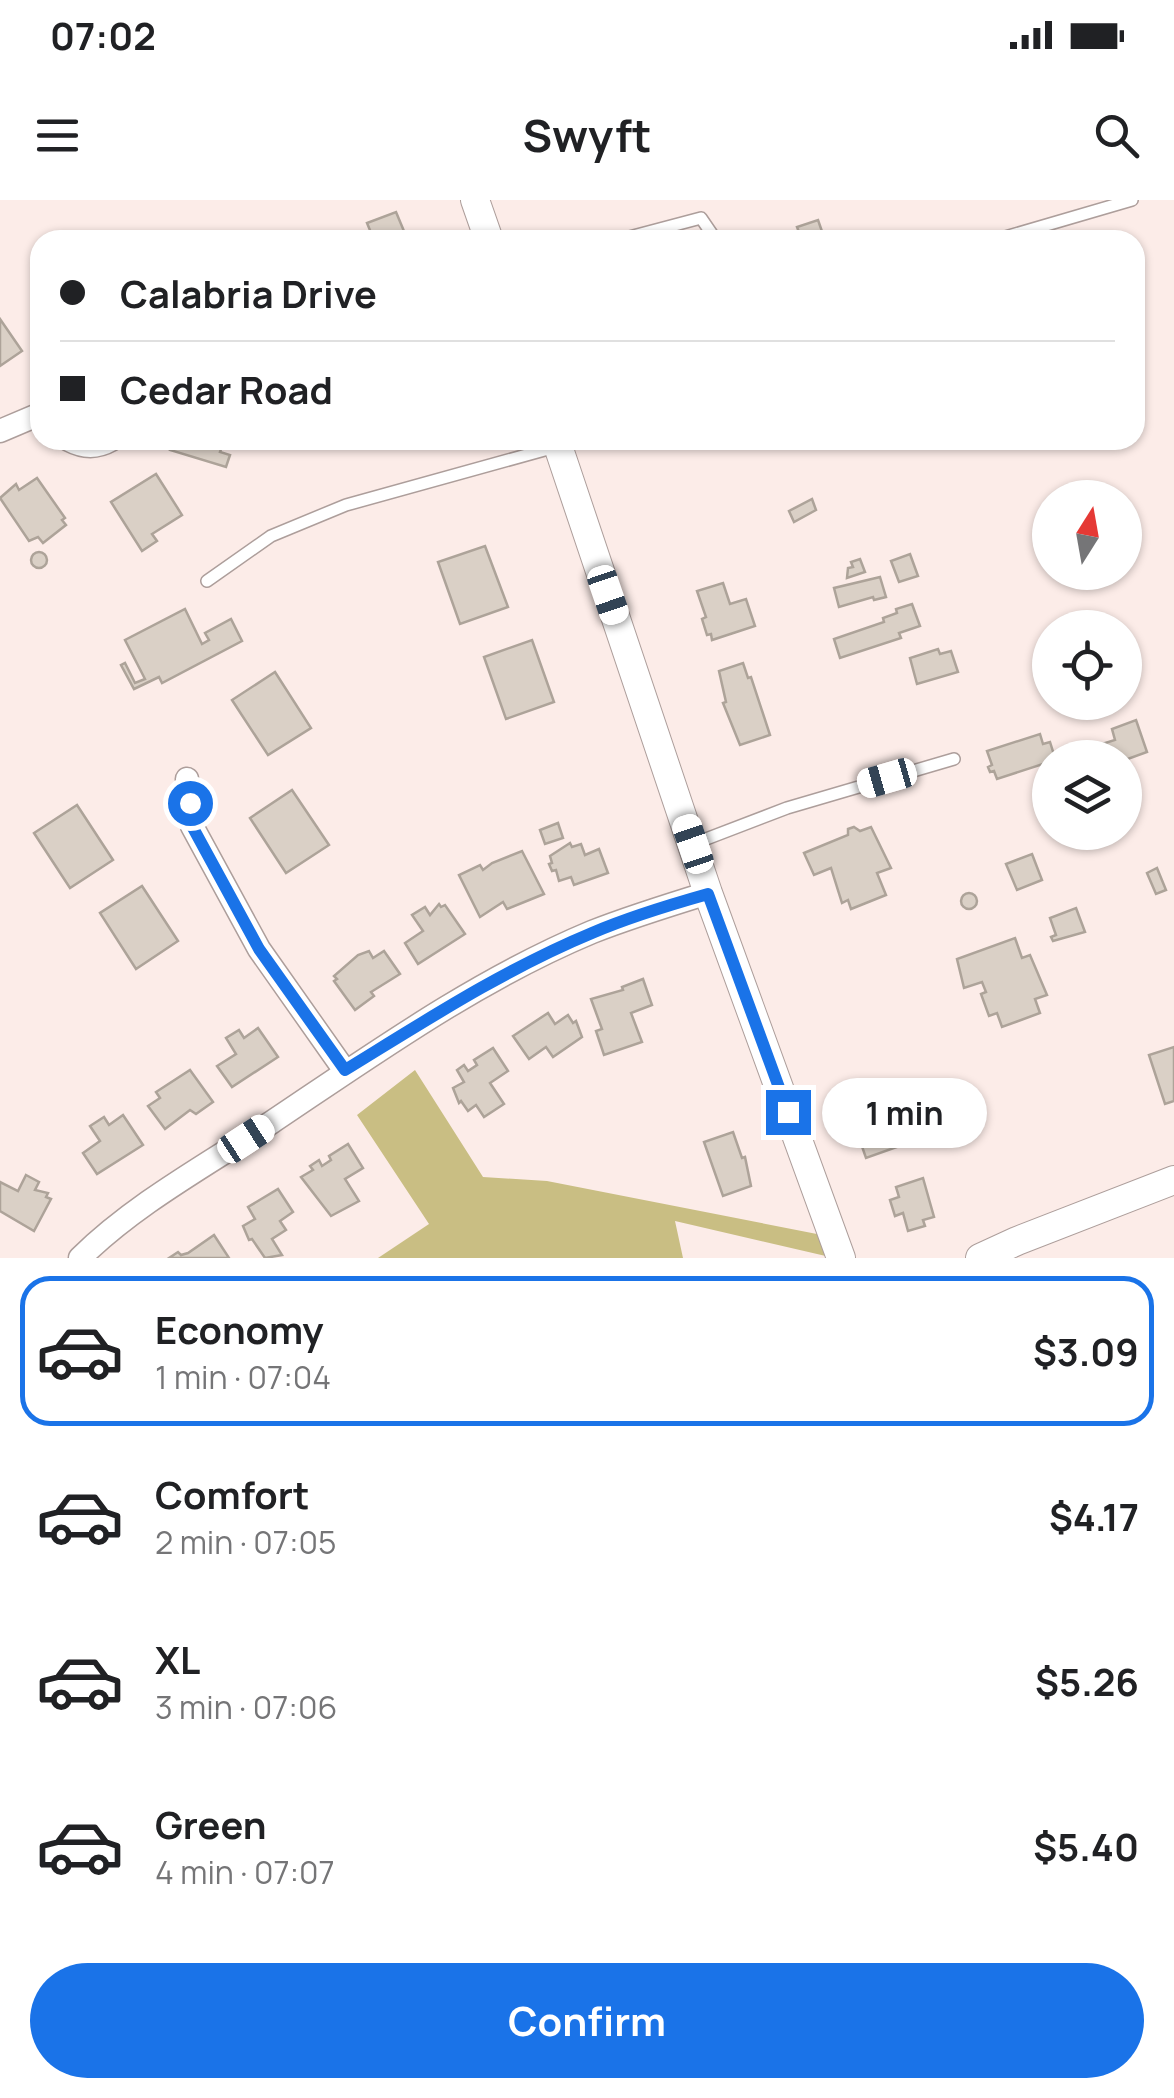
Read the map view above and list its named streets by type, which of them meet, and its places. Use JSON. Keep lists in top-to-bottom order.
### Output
{
  "north": "top",
  "page": {
    "status": "07:02",
    "header": "Swyft",
    "banner": ["Calabria Drive", "Cedar Road"],
    "bubble": "1 min",
    "list": [
      {
        "name": "Economy",
        "note": "1 min · 07:04",
        "value": "$3.09"
      },
      {
        "name": "Comfort",
        "note": "2 min · 07:05",
        "value": "$4.17"
      },
      {
        "name": "XL",
        "note": "3 min · 07:06",
        "value": "$5.26"
      },
      {
        "name": "Green",
        "note": "4 min · 07:07",
        "value": "$5.40"
      }
    ],
    "buttons": "Confirm"
  }
}
